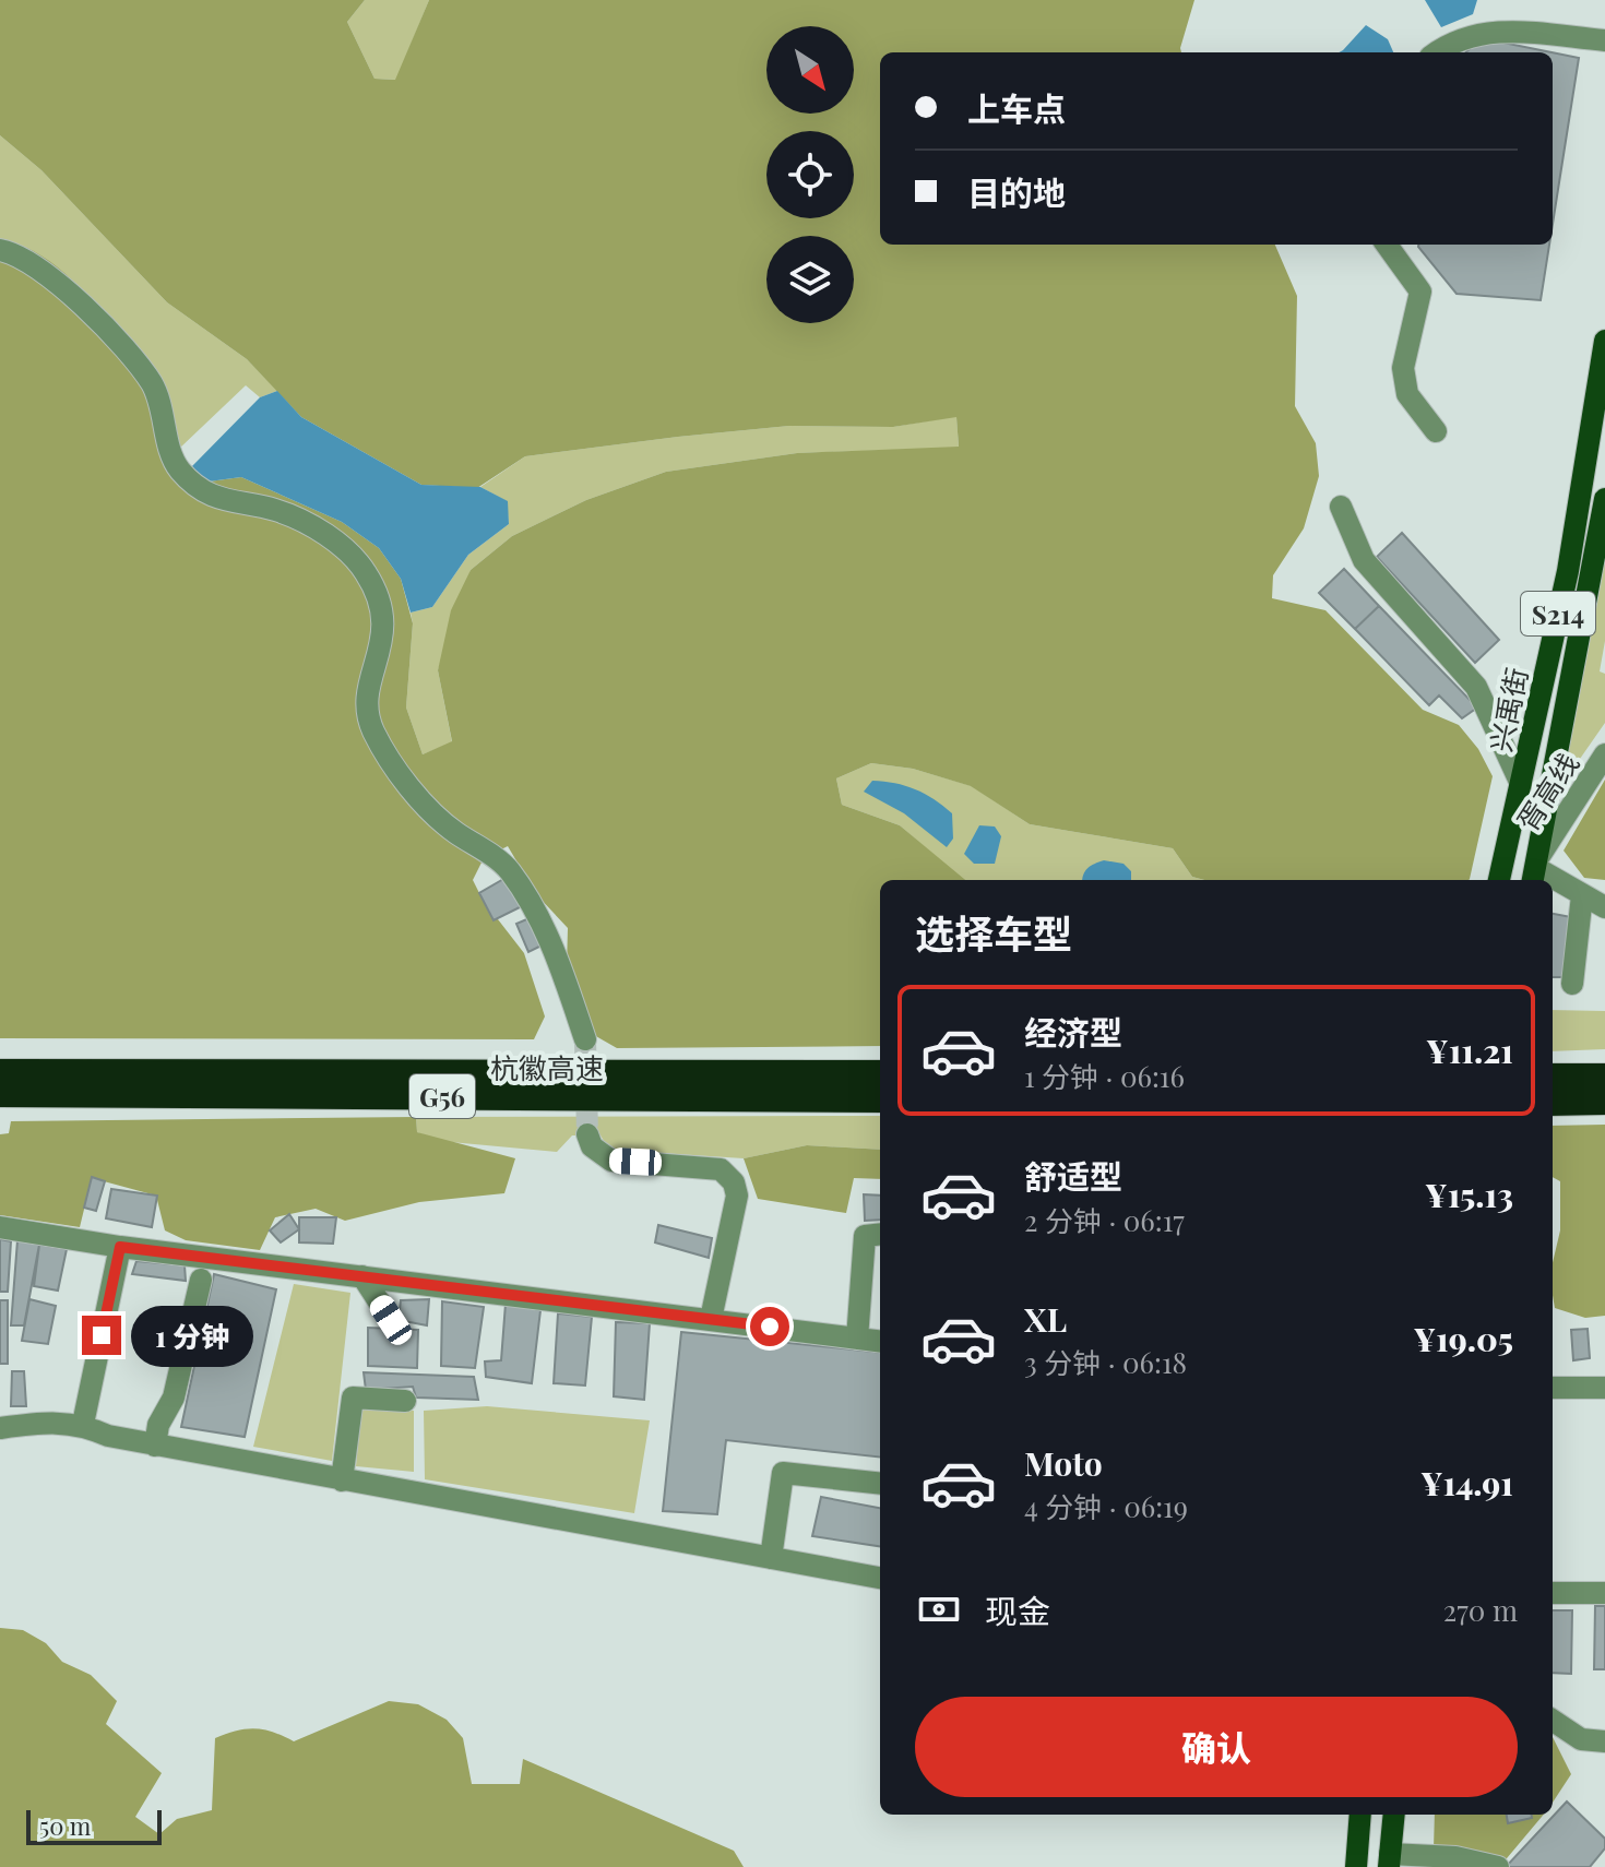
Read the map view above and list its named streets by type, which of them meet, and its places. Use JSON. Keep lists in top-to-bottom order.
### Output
{
  "streets": {
    "highway": ["杭徽高速", "G56"],
    "main road": ["S214", "兴禹街"],
    "street": ["胥高线"]
  },
  "crossings": [
    ["兴禹街", "胥高线"]
  ],
  "scale_bar": "50 m",
  "north": "bottom right",
  "page": {
    "banner": ["上车点", "目的地"],
    "heading": "选择车型",
    "list": [
      {
        "name": "经济型",
        "note": "1 分钟 · 06:16",
        "value": "¥11.21"
      },
      {
        "name": "舒适型",
        "note": "2 分钟 · 06:17",
        "value": "¥15.13"
      },
      {
        "name": "XL",
        "note": "3 分钟 · 06:18",
        "value": "¥19.05"
      },
      {
        "name": "Moto",
        "note": "4 分钟 · 06:19",
        "value": "¥14.91"
      }
    ],
    "bubble": "1 分钟",
    "pay": ["现金", "270 m"],
    "buttons": "确认",
    "scale": "50 m"
  }
}
